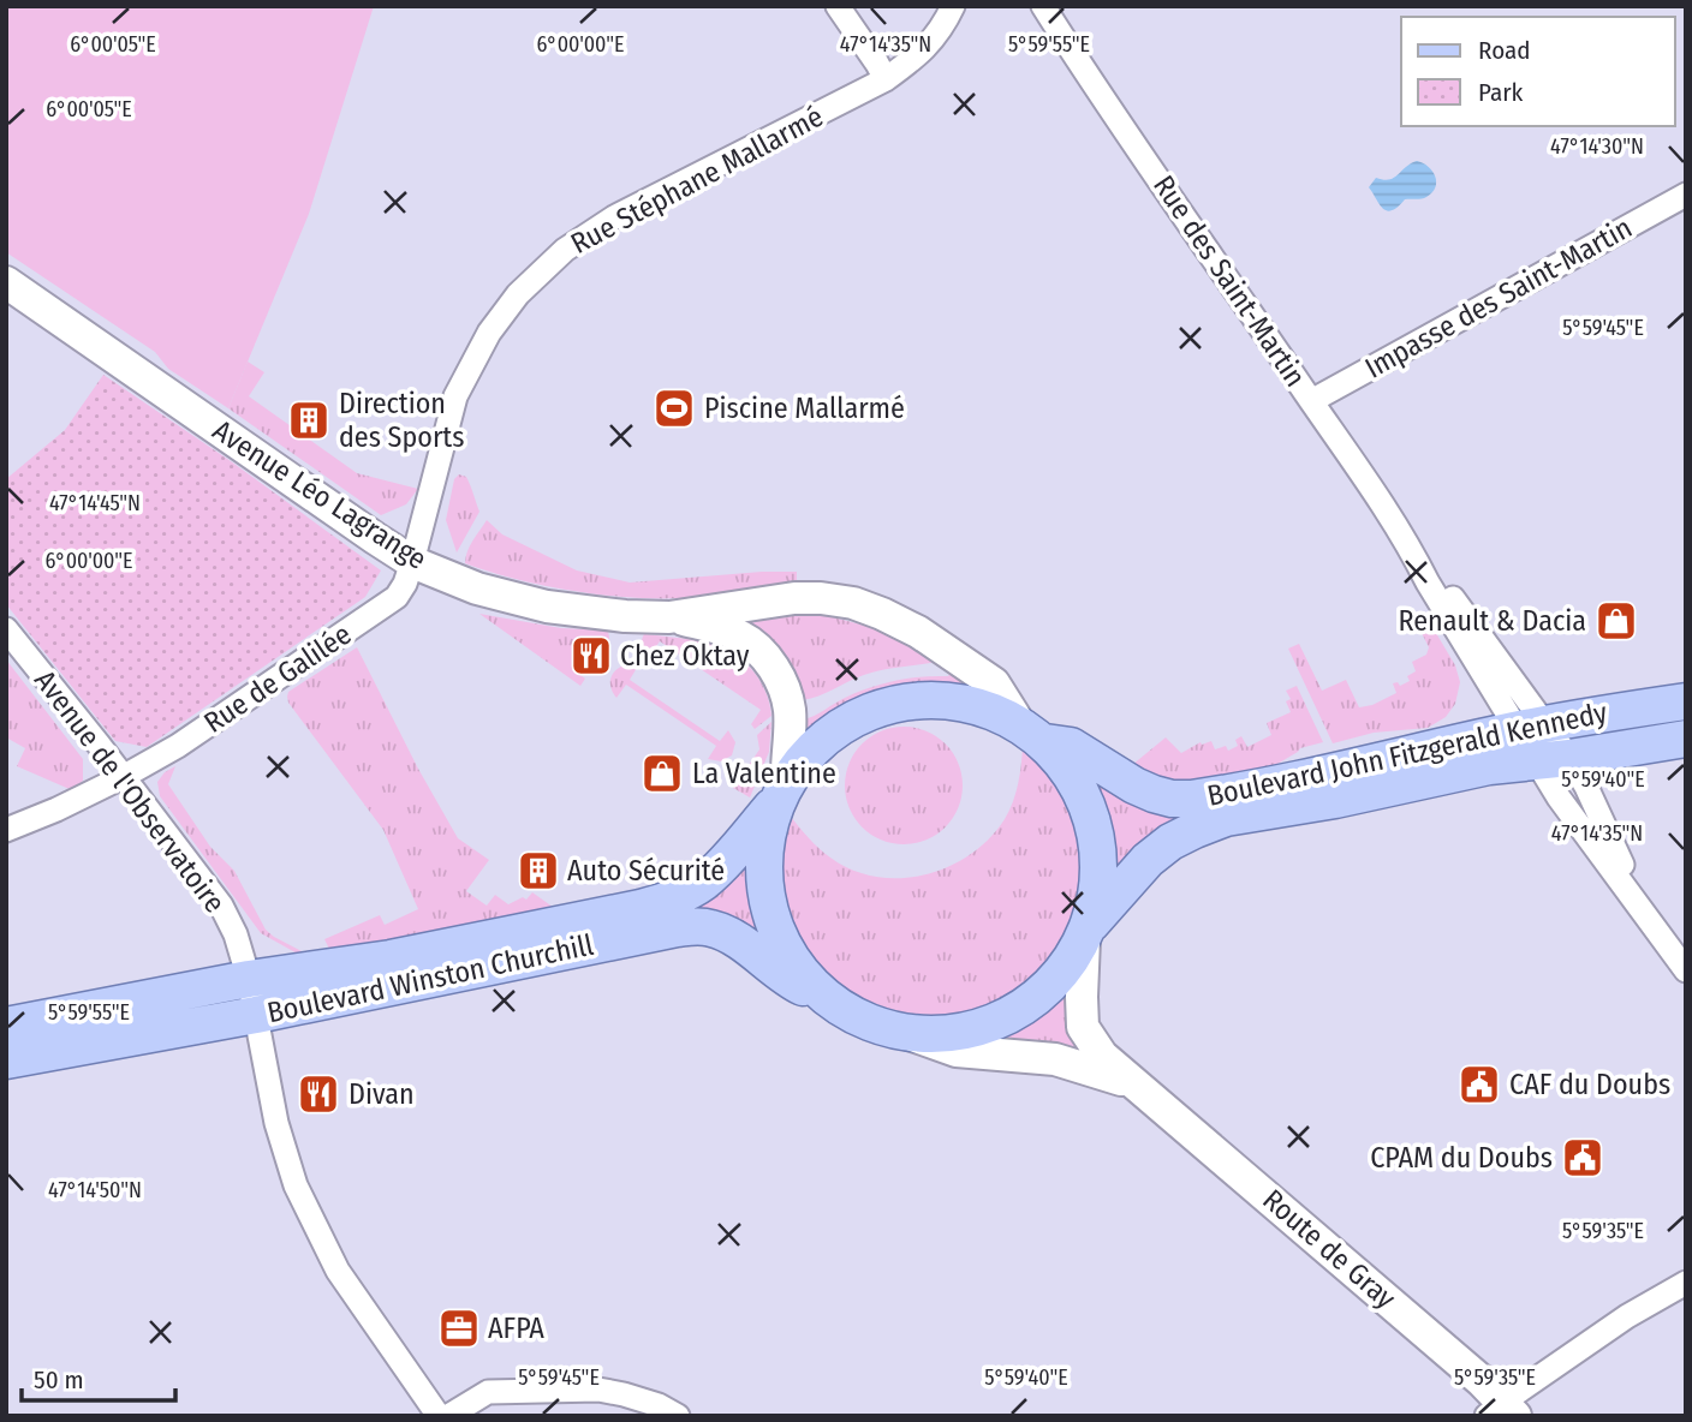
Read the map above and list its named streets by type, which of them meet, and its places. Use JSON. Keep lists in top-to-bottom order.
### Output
{
  "streets": {
    "main road": [
      "Avenue Léo Lagrange",
      "Boulevard John Fitzgerald Kennedy",
      "Boulevard Winston Churchill",
      "Route de Gray"
    ],
    "street": [
      "Rue Stéphane Mallarmé",
      "Rue des Saint-Martin",
      "Impasse des Saint-Martin",
      "Rue de Galilée",
      "Avenue de l'Observatoire"
    ]
  },
  "crossings": [
    ["Rue Stéphane Mallarmé", "Avenue Léo Lagrange"],
    ["Rue Stéphane Mallarmé", "Rue de Galilée"],
    ["Rue des Saint-Martin", "Impasse des Saint-Martin"],
    ["Rue des Saint-Martin", "Boulevard John Fitzgerald Kennedy"],
    ["Avenue Léo Lagrange", "Rue de Galilée"],
    ["Avenue Léo Lagrange", "Boulevard John Fitzgerald Kennedy"],
    ["Avenue Léo Lagrange", "Boulevard Winston Churchill"],
    ["Rue de Galilée", "Avenue de l'Observatoire"],
    ["Boulevard John Fitzgerald Kennedy", "Boulevard Winston Churchill"],
    ["Boulevard John Fitzgerald Kennedy", "Route de Gray"],
    ["Avenue de l'Observatoire", "Boulevard Winston Churchill"]
  ],
  "places": {
    "sports": ["Piscine Mallarmé"],
    "building": ["Direction des Sports", "Auto Sécurité"],
    "shop": ["Renault & Dacia", "La Valentine"],
    "restaurant": ["Chez Oktay", "Divan"],
    "public building": ["CAF du Doubs", "CPAM du Doubs"],
    "office": ["AFPA"]
  },
  "legend": ["Road", "Park"],
  "scale_bar": "50 m",
  "coordinates": [
    "6°00'05\"E",
    "6°00'00\"E",
    "5°59'55\"E",
    "47°14'35\"N",
    "47°14'30\"N",
    "5°59'45\"E",
    "47°14'45\"N",
    "5°59'40\"E",
    "47°14'50\"N",
    "5°59'35\"E"
  ]
}
